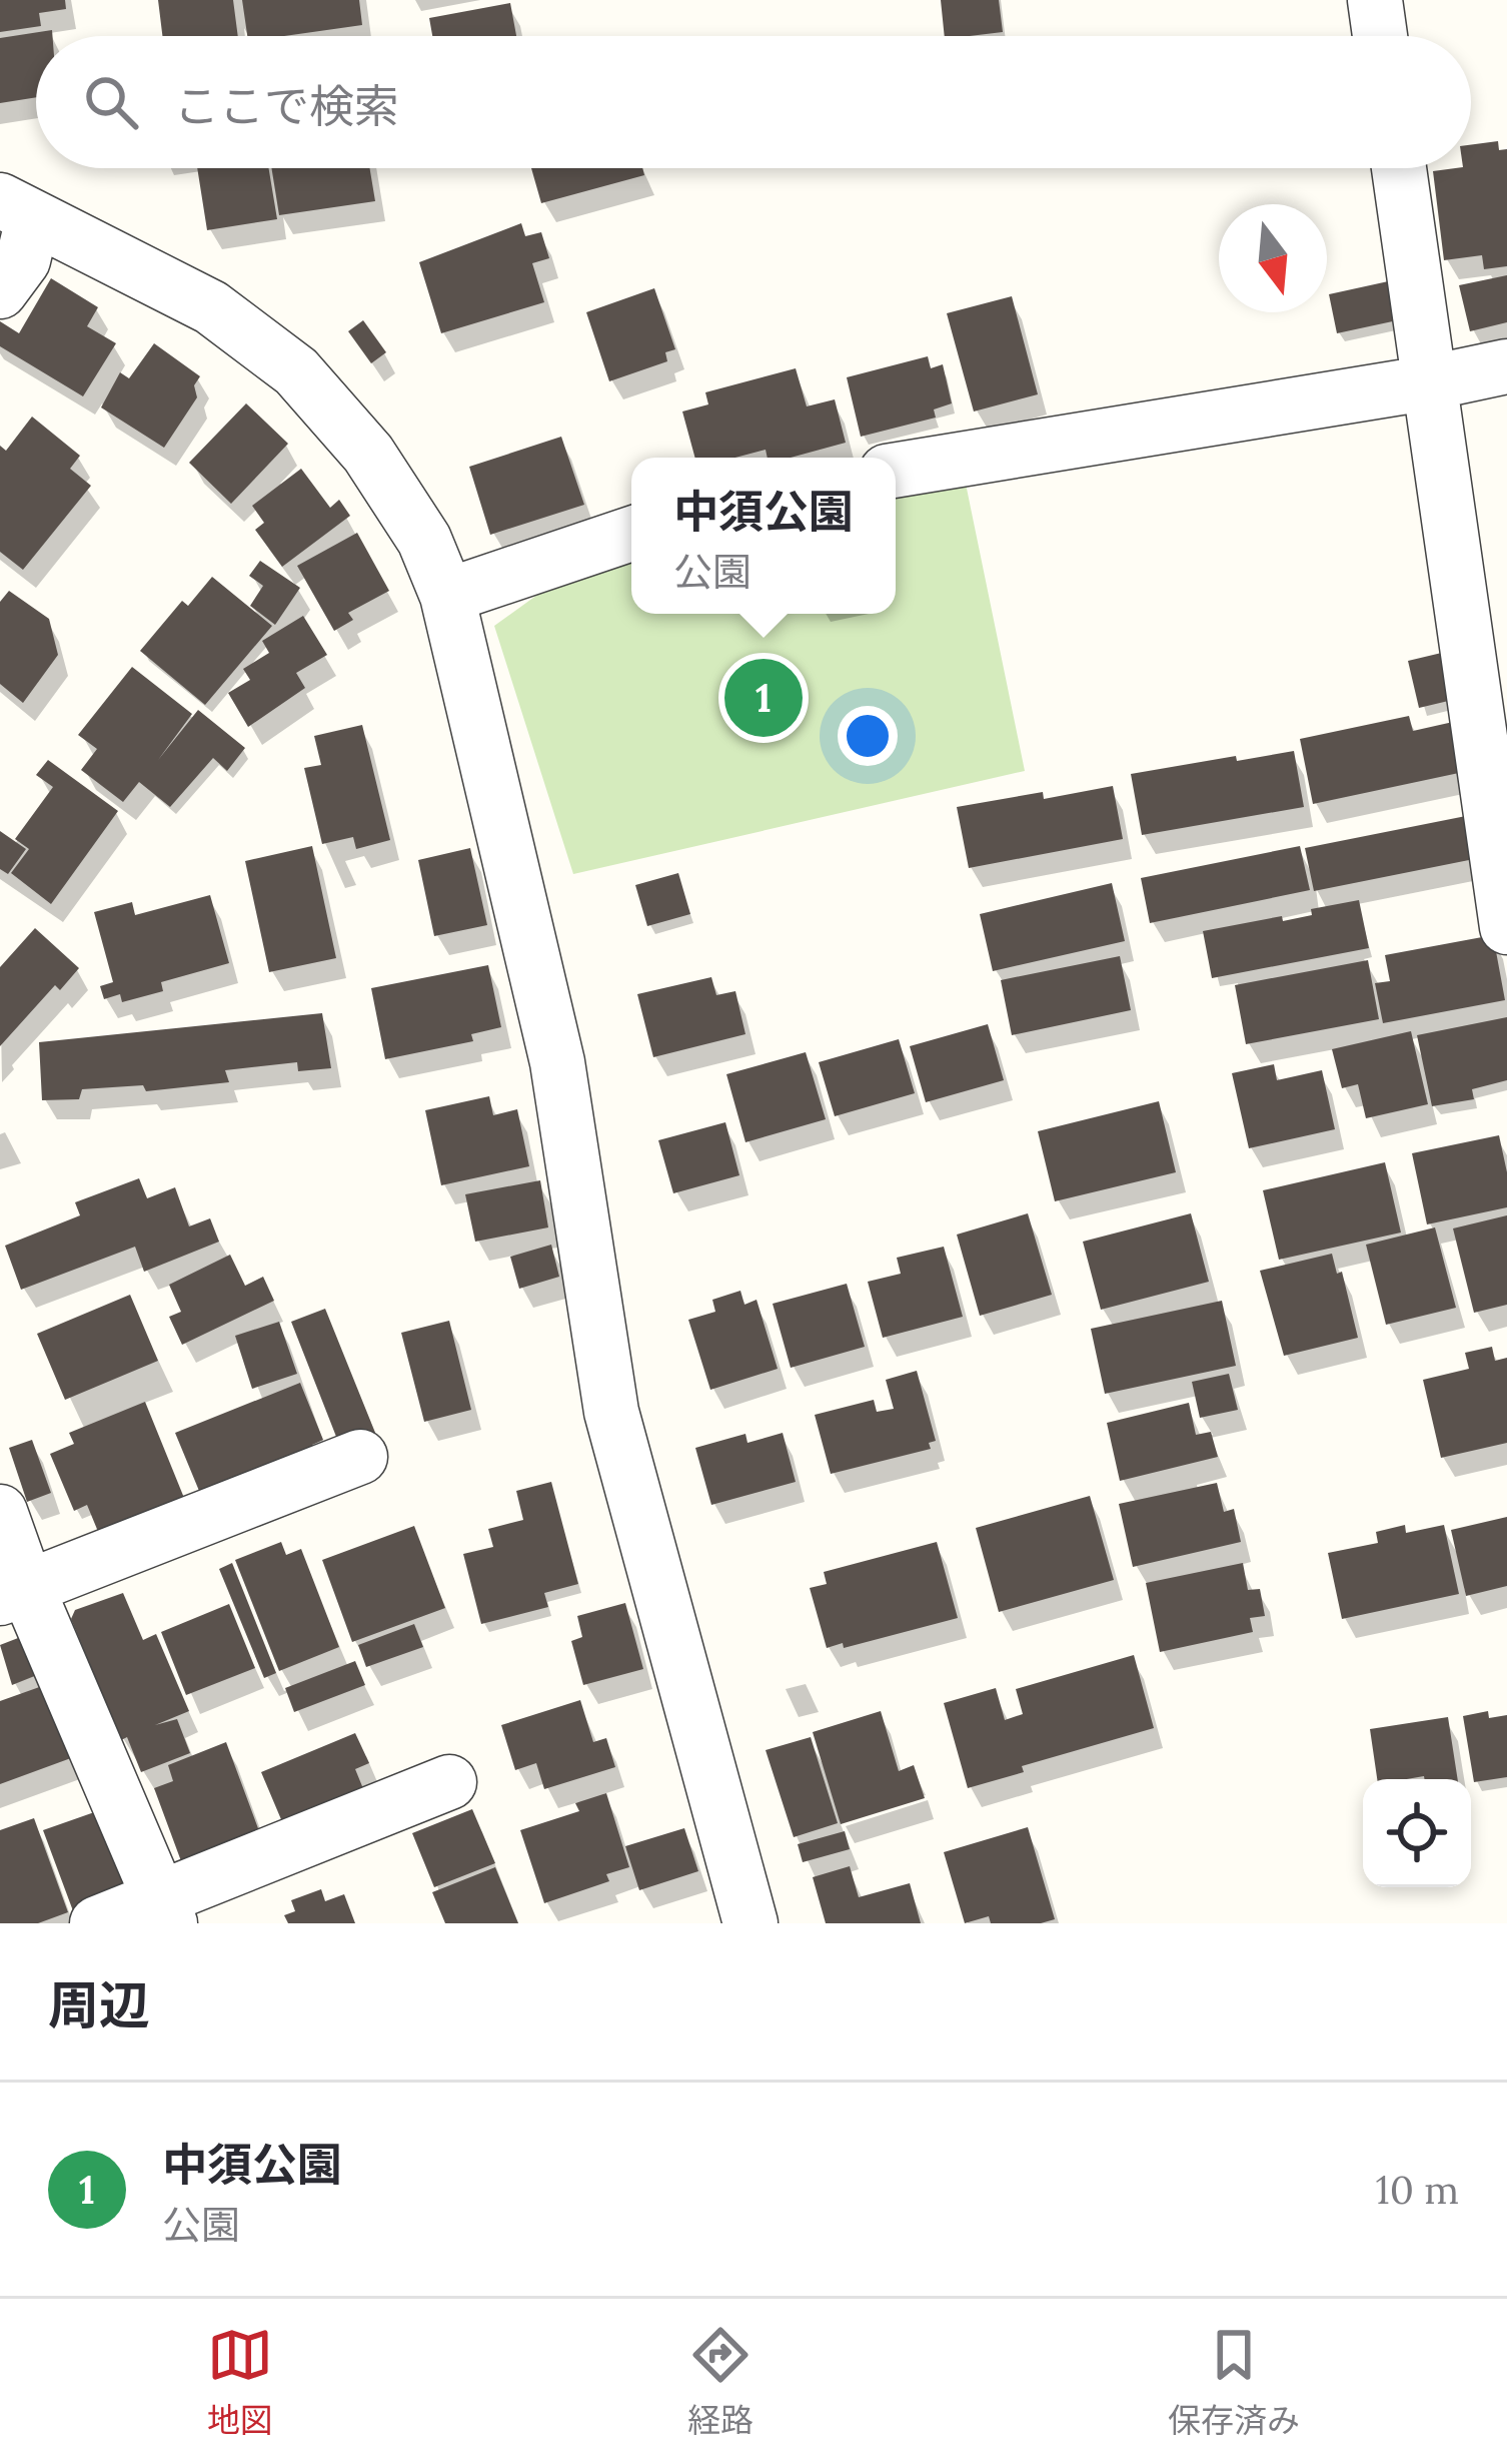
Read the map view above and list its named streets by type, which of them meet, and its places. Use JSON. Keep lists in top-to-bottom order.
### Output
{
  "north": "bottom",
  "page": {
    "search": "ここで検索",
    "popup": ["中須公園", "公園"],
    "pins": "1",
    "heading": "周辺",
    "list": [
      {
        "mark": "1",
        "name": "中須公園",
        "note": "公園",
        "value": "10 m"
      }
    ],
    "nav": ["地図", "経路", "保存済み"]
  }
}
